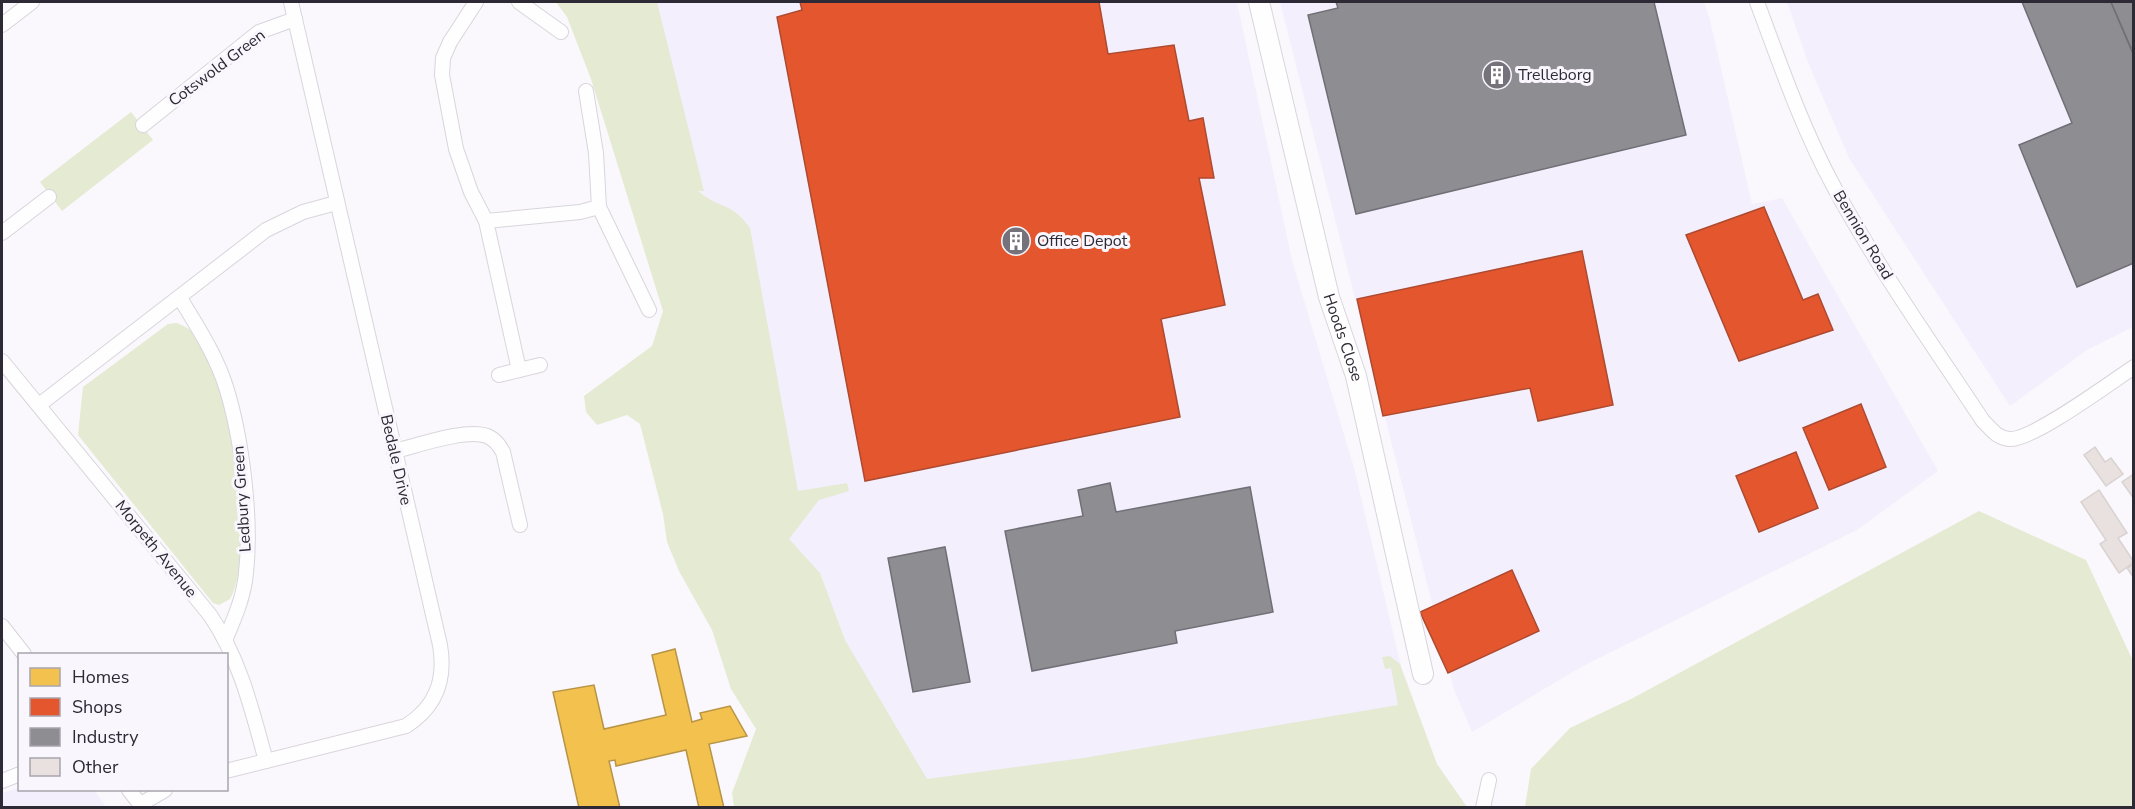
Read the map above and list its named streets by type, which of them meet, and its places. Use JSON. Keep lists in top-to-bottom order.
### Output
{
  "streets": {
    "street": [
      "Cotswold Green",
      "Bennion Road",
      "Hoods Close",
      "Bedale Drive",
      "Ledbury Green",
      "Morpeth Avenue"
    ]
  },
  "crossings": [
    ["Cotswold Green", "Bedale Drive"],
    ["Bedale Drive", "Morpeth Avenue"],
    ["Ledbury Green", "Morpeth Avenue"]
  ],
  "places": {
    "building": ["Trelleborg", "Office Depot"]
  },
  "legend": [
    "Homes",
    "Shops",
    "Industry",
    "Other"
  ]
}
